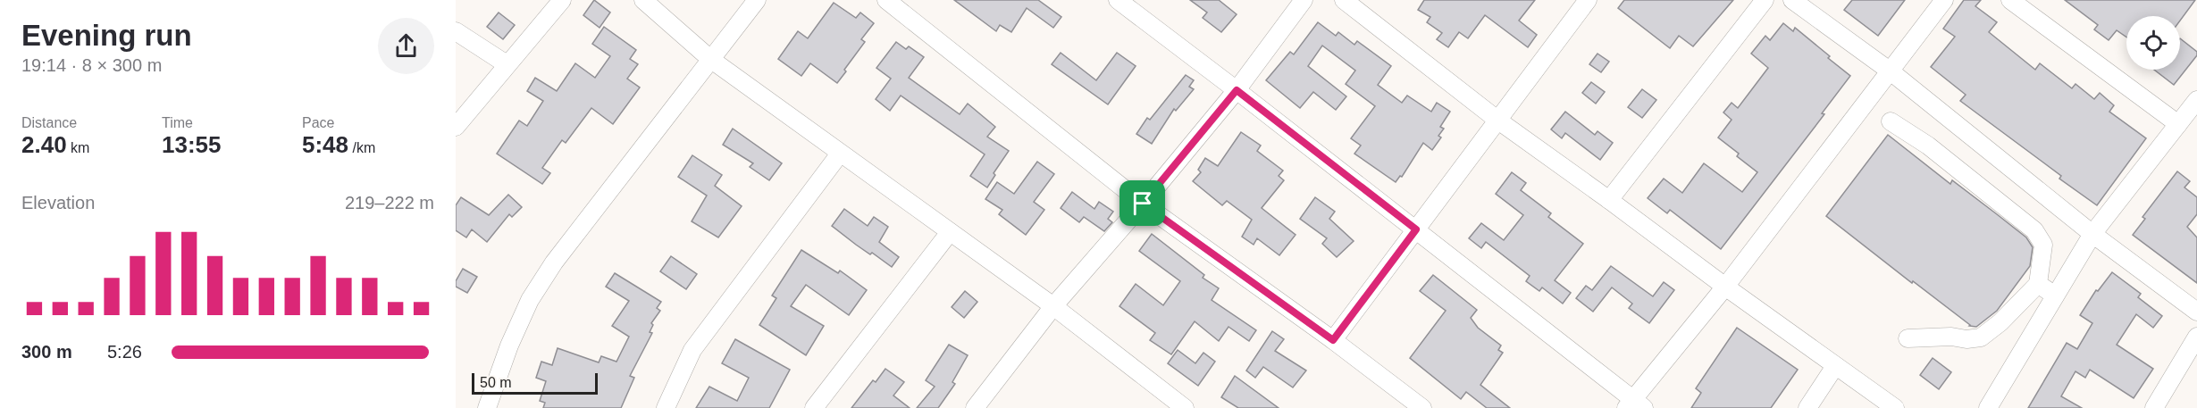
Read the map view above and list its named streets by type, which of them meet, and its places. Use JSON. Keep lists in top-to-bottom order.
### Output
{
  "scale_bar": "50 m",
  "page": {
    "heading": ["Evening run", "19:14 · 8 × 300 m"],
    "stats": [
      ["Distance", "2.40 km"],
      ["Time", "13:55"],
      ["Pace", "5:48 /km"]
    ],
    "chart": ["Elevation", "219–222 m"],
    "list": [
      {
        "name": "300 m",
        "note": "5:26"
      }
    ],
    "scale": "50 m"
  }
}
